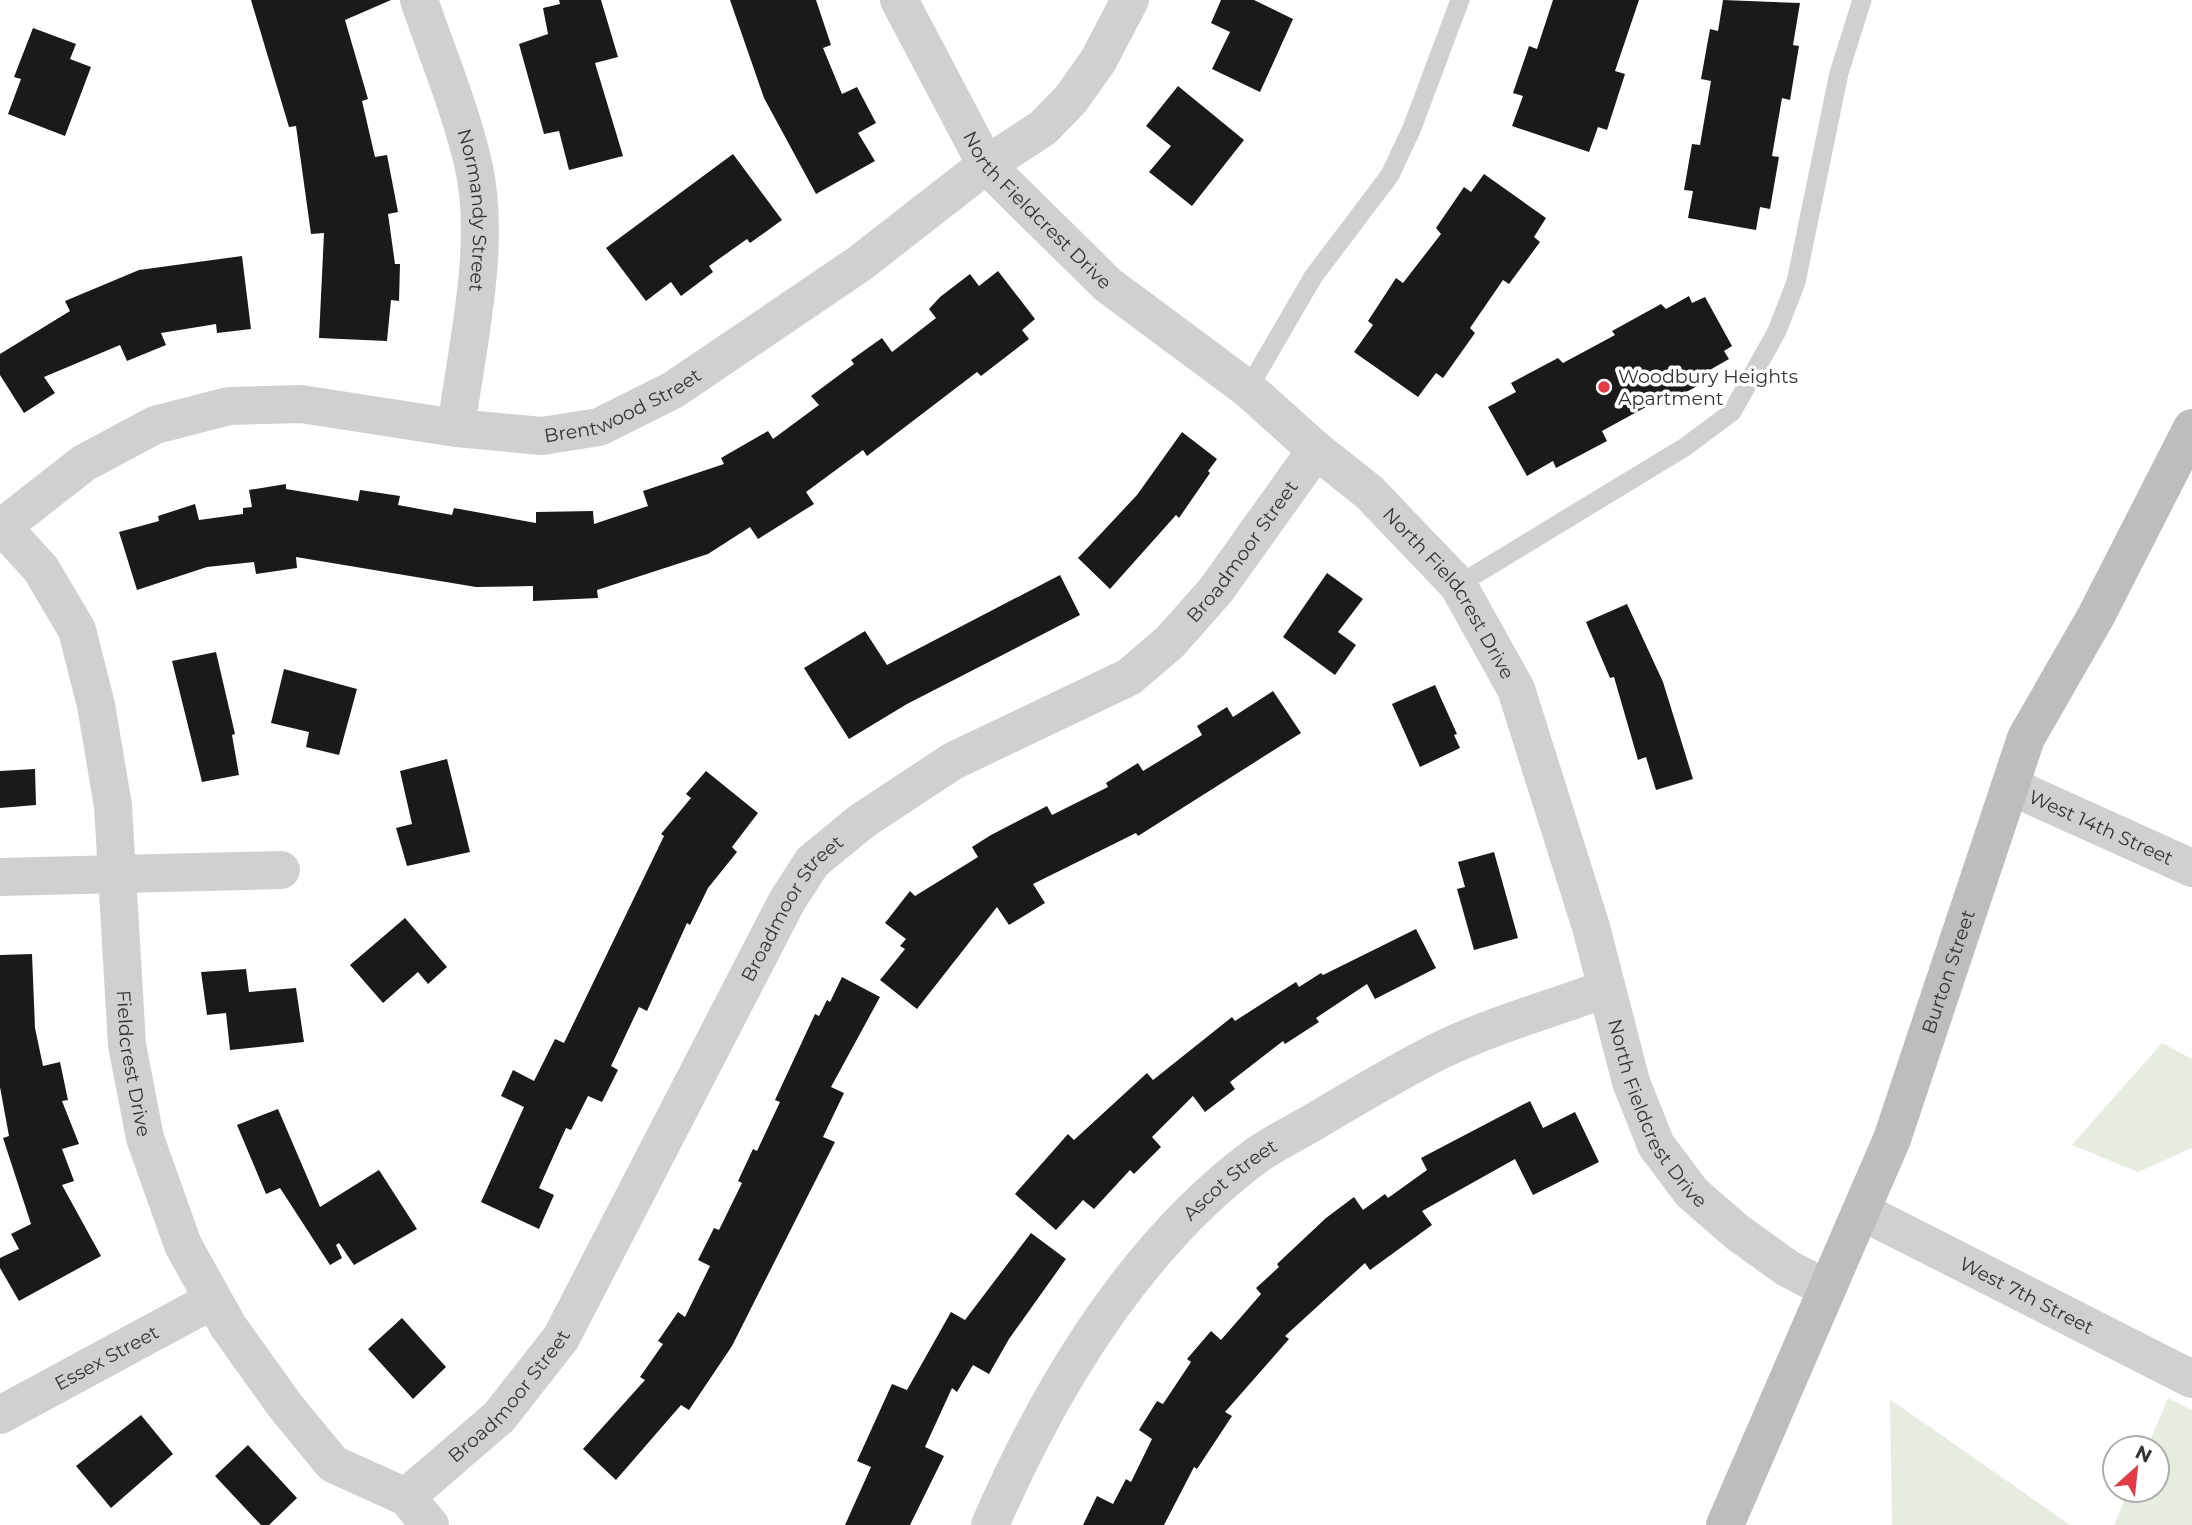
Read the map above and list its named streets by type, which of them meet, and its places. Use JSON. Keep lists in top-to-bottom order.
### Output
{
  "streets": {
    "street": [
      "North Fieldcrest Drive",
      "Normandy Street",
      "Brentwood Street",
      "Broadmoor Street",
      "West 14th Street",
      "Burton Street",
      "Fieldcrest Drive",
      "Ascot Street",
      "West 7th Street",
      "Essex Street"
    ]
  },
  "crossings": [
    ["North Fieldcrest Drive", "Brentwood Street"],
    ["North Fieldcrest Drive", "Broadmoor Street"],
    ["North Fieldcrest Drive", "Burton Street"],
    ["North Fieldcrest Drive", "Ascot Street"],
    ["Normandy Street", "Brentwood Street"],
    ["Brentwood Street", "Fieldcrest Drive"],
    ["Broadmoor Street", "Fieldcrest Drive"],
    ["West 14th Street", "Burton Street"],
    ["Burton Street", "West 7th Street"],
    ["Fieldcrest Drive", "Essex Street"]
  ],
  "places": ["Woodbury Heights Apartment"],
  "north": "top right"
}
